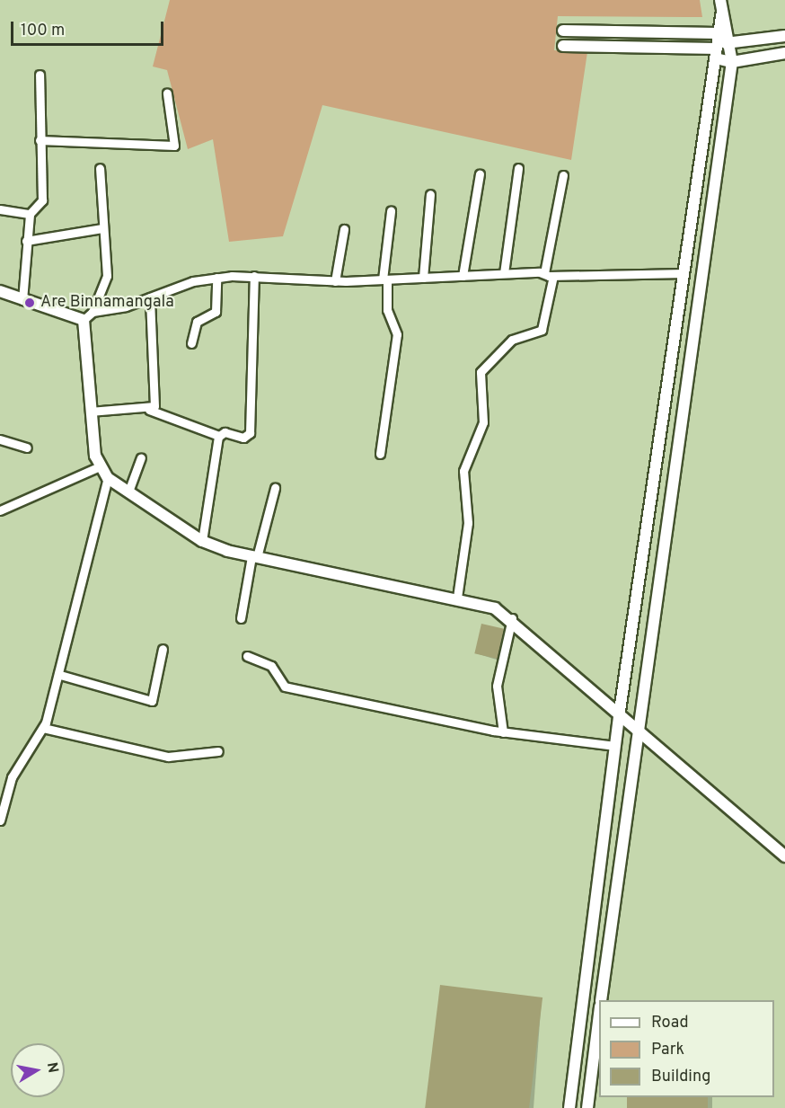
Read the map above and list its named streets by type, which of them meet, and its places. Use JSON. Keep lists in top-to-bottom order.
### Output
{
  "places": ["Are Binnamangala"],
  "legend": ["Road", "Park", "Building"],
  "scale_bar": "100 m",
  "north": "right"
}
